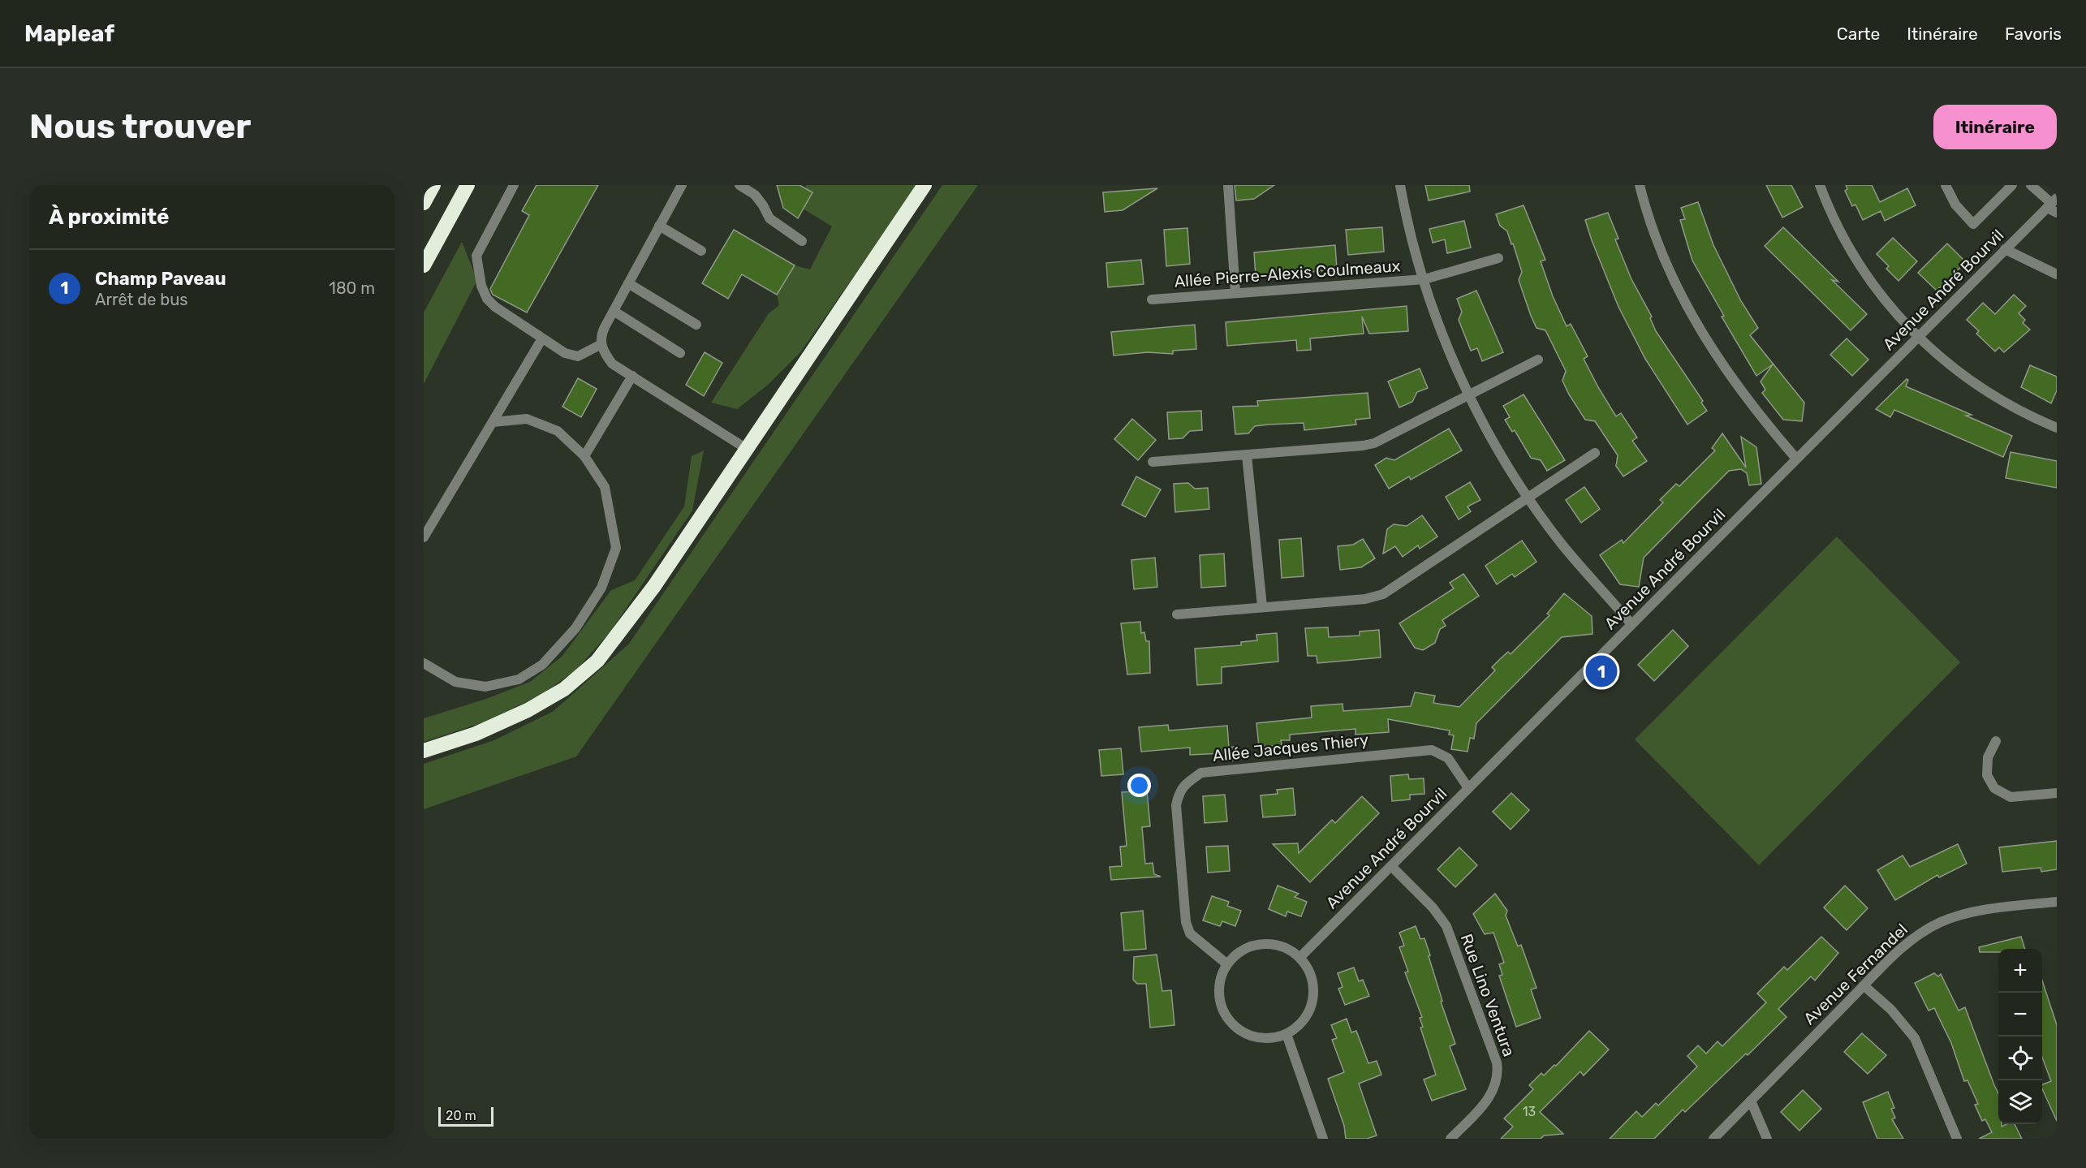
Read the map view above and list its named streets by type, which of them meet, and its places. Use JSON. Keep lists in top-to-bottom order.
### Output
{
  "streets": {
    "street": [
      "Allée Pierre-Alexis Coulmeaux",
      "Avenue André Bourvil",
      "Allée Jacques Thiery",
      "Avenue Fernandel",
      "Rue Lino Ventura"
    ]
  },
  "crossings": [
    ["Avenue André Bourvil", "Allée Jacques Thiery"],
    ["Avenue André Bourvil", "Rue Lino Ventura"]
  ],
  "house_numbers": ["13"],
  "scale_bar": "20 m",
  "page": {
    "header": "Mapleaf",
    "nav": ["Carte", "Itinéraire", "Favoris"],
    "buttons": "Itinéraire",
    "title": "Nous trouver",
    "heading": "À proximité",
    "list": [
      {
        "mark": "1",
        "name": "Champ Paveau",
        "note": "Arrêt de bus",
        "value": "180 m"
      }
    ],
    "pins": "1",
    "map_buttons": ["+", "−"],
    "scale": "20 m"
  }
}
